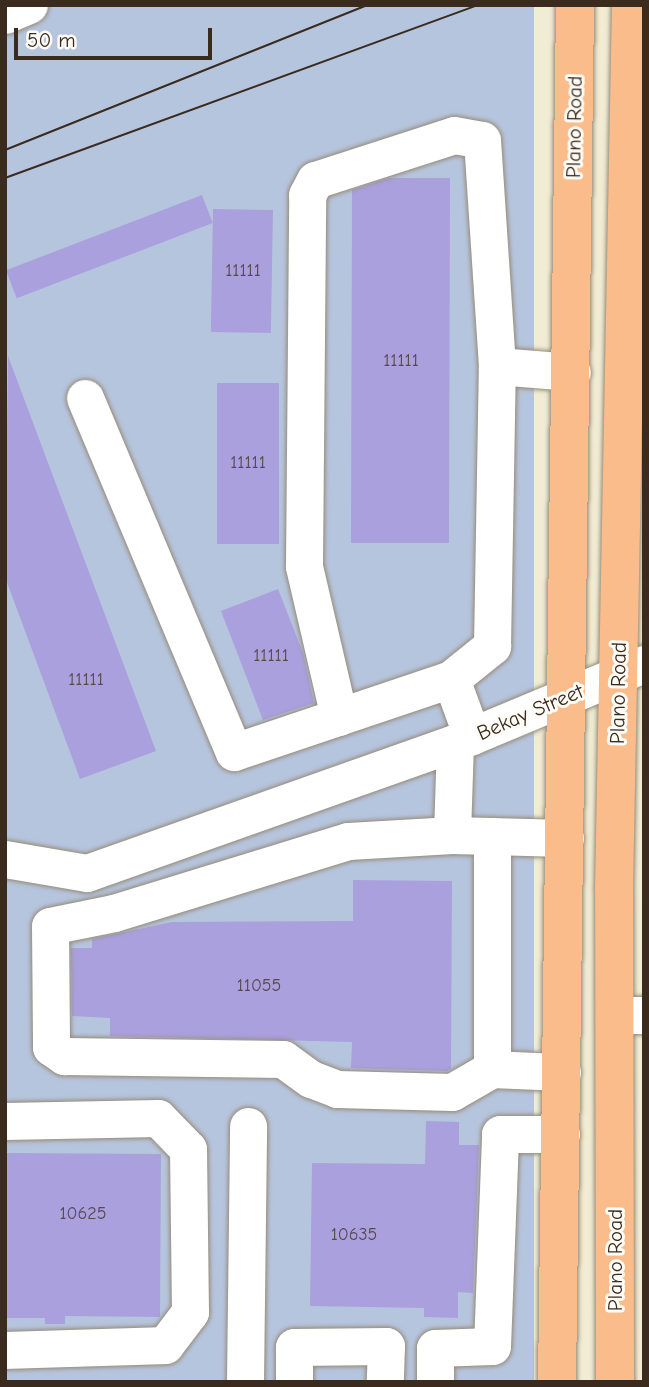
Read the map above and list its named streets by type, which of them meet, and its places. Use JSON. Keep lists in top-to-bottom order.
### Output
{
  "streets": {
    "main road": ["Plano Road"],
    "street": ["Bekay Street"]
  },
  "crossings": [
    ["Plano Road", "Bekay Street"]
  ],
  "house_numbers": [
    "11111",
    "11111",
    "11111",
    "11111",
    "11111",
    "11055",
    "10625",
    "10635"
  ],
  "scale_bar": "50 m"
}
